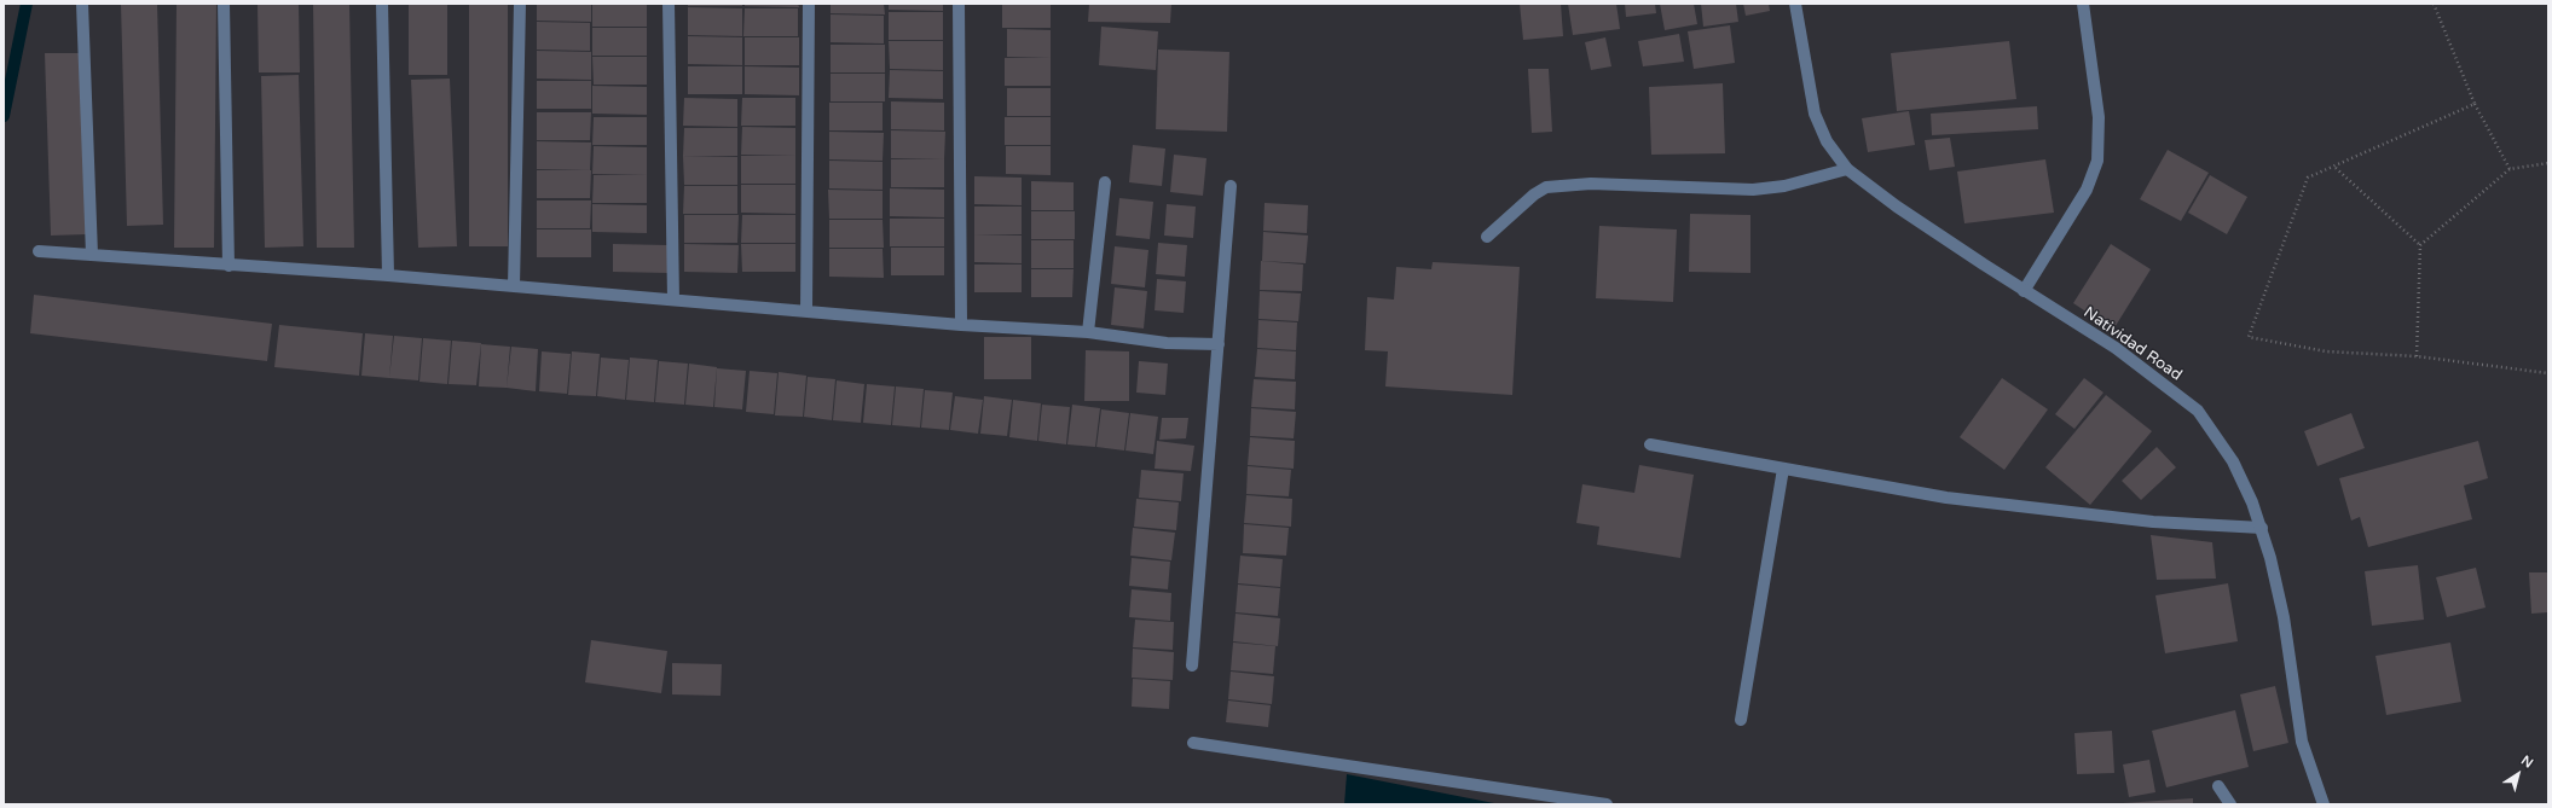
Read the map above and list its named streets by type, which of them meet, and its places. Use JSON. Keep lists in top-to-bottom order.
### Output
{
  "streets": {
    "street": ["Natividad Road"]
  },
  "north": "top right"
}
